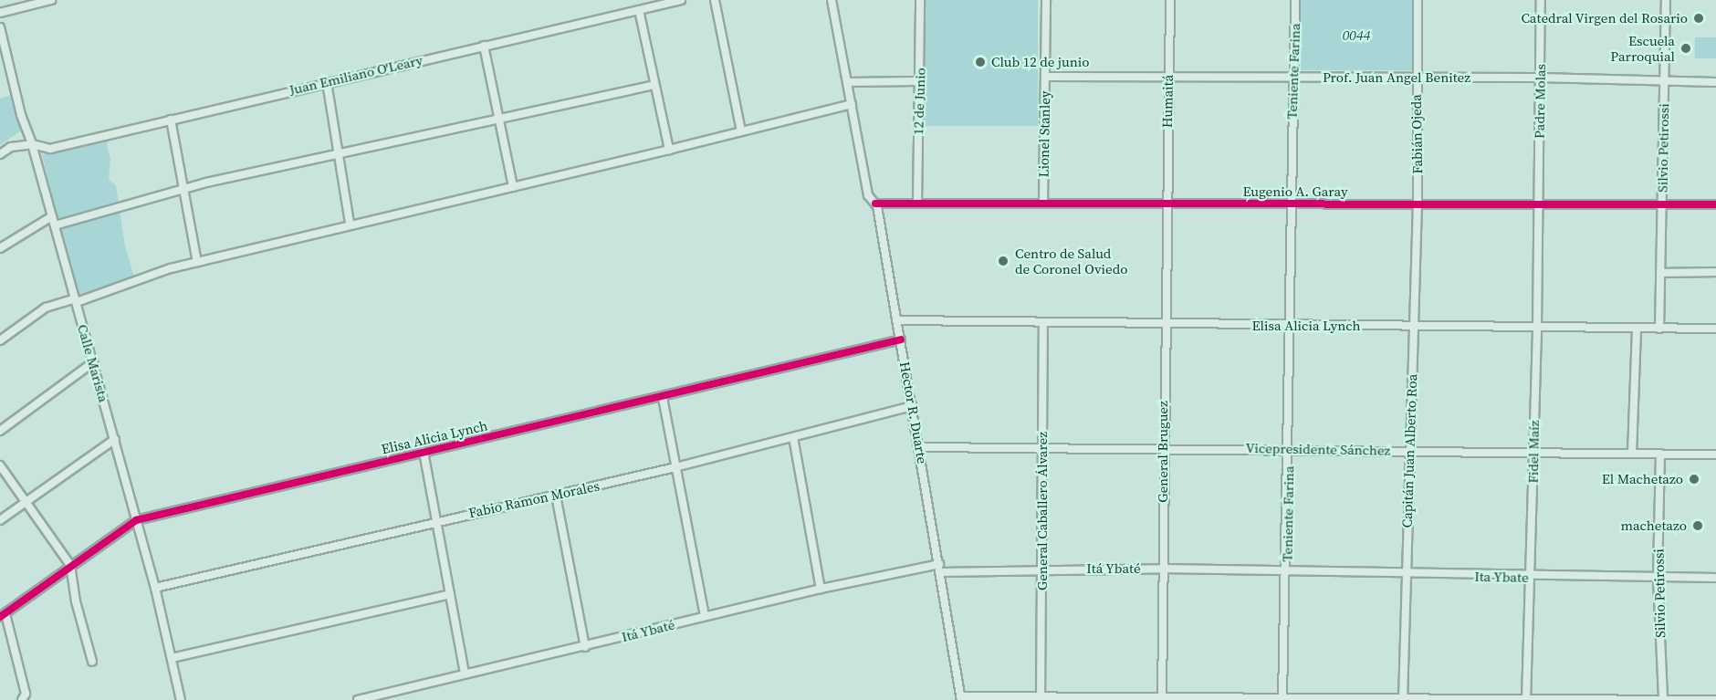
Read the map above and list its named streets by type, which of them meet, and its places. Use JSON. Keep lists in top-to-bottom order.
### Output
{
  "streets": {
    "street": [
      "Teniente Farina",
      "Juan Emiliano O'Leary",
      "Prof. Juan Angel Benitez",
      "12 de Junio",
      "Humaitá",
      "Padre Molas",
      "Lionel Stanley",
      "Fabián Ojeda",
      "Silvio Petirossi",
      "Eugenio A. Garay",
      "Elisa Alicia Lynch",
      "Calle Marista",
      "Hector R. Duarte",
      "Vicepresidente Sánchez",
      "Capitán Juan Alberto Roa",
      "General Bruguez",
      "Fidel Maíz",
      "Fabio Ramon Morales",
      "General Caballero Álvarez",
      "Itá Ybaté",
      "Ita Ybate"
    ]
  },
  "crossings": [
    ["Teniente Farina", "Prof. Juan Angel Benitez"],
    ["Teniente Farina", "Eugenio A. Garay"],
    ["Teniente Farina", "Elisa Alicia Lynch"],
    ["Teniente Farina", "Vicepresidente Sánchez"],
    ["Teniente Farina", "Itá Ybaté"],
    ["Teniente Farina", "Ita Ybate"],
    ["Juan Emiliano O'Leary", "Calle Marista"],
    ["Prof. Juan Angel Benitez", "Humaitá"],
    ["Prof. Juan Angel Benitez", "Padre Molas"],
    ["Prof. Juan Angel Benitez", "Lionel Stanley"],
    ["Prof. Juan Angel Benitez", "Fabián Ojeda"],
    ["Prof. Juan Angel Benitez", "Silvio Petirossi"],
    ["12 de Junio", "Eugenio A. Garay"],
    ["Humaitá", "Eugenio A. Garay"],
    ["Humaitá", "General Bruguez"],
    ["Padre Molas", "Eugenio A. Garay"],
    ["Padre Molas", "Fidel Maíz"],
    ["Lionel Stanley", "Eugenio A. Garay"],
    ["Fabián Ojeda", "Eugenio A. Garay"],
    ["Fabián Ojeda", "Capitán Juan Alberto Roa"],
    ["Silvio Petirossi", "Eugenio A. Garay"],
    ["Silvio Petirossi", "Elisa Alicia Lynch"],
    ["Silvio Petirossi", "Vicepresidente Sánchez"],
    ["Silvio Petirossi", "Ita Ybate"],
    ["Eugenio A. Garay", "Hector R. Duarte"],
    ["Eugenio A. Garay", "Capitán Juan Alberto Roa"],
    ["Eugenio A. Garay", "General Bruguez"],
    ["Eugenio A. Garay", "Fidel Maíz"],
    ["Elisa Alicia Lynch", "Calle Marista"],
    ["Elisa Alicia Lynch", "Hector R. Duarte"],
    ["Elisa Alicia Lynch", "Capitán Juan Alberto Roa"],
    ["Elisa Alicia Lynch", "General Bruguez"],
    ["Elisa Alicia Lynch", "Fidel Maíz"],
    ["Elisa Alicia Lynch", "General Caballero Álvarez"],
    ["Calle Marista", "Fabio Ramon Morales"],
    ["Hector R. Duarte", "Vicepresidente Sánchez"],
    ["Hector R. Duarte", "Fabio Ramon Morales"],
    ["Hector R. Duarte", "Itá Ybaté"],
    ["Vicepresidente Sánchez", "Capitán Juan Alberto Roa"],
    ["Vicepresidente Sánchez", "General Bruguez"],
    ["Vicepresidente Sánchez", "Fidel Maíz"],
    ["Vicepresidente Sánchez", "General Caballero Álvarez"],
    ["Capitán Juan Alberto Roa", "Ita Ybate"],
    ["General Bruguez", "Itá Ybaté"],
    ["Fidel Maíz", "Ita Ybate"],
    ["General Caballero Álvarez", "Itá Ybaté"],
    ["Itá Ybaté", "Ita Ybate"]
  ],
  "parks": ["0044"],
  "places": [
    "Catedral Virgen del Rosario",
    "Escuela Parroquial",
    "Club 12 de junio",
    "Centro de Salud de Coronel Oviedo",
    "El Machetazo",
    "machetazo"
  ]
}
